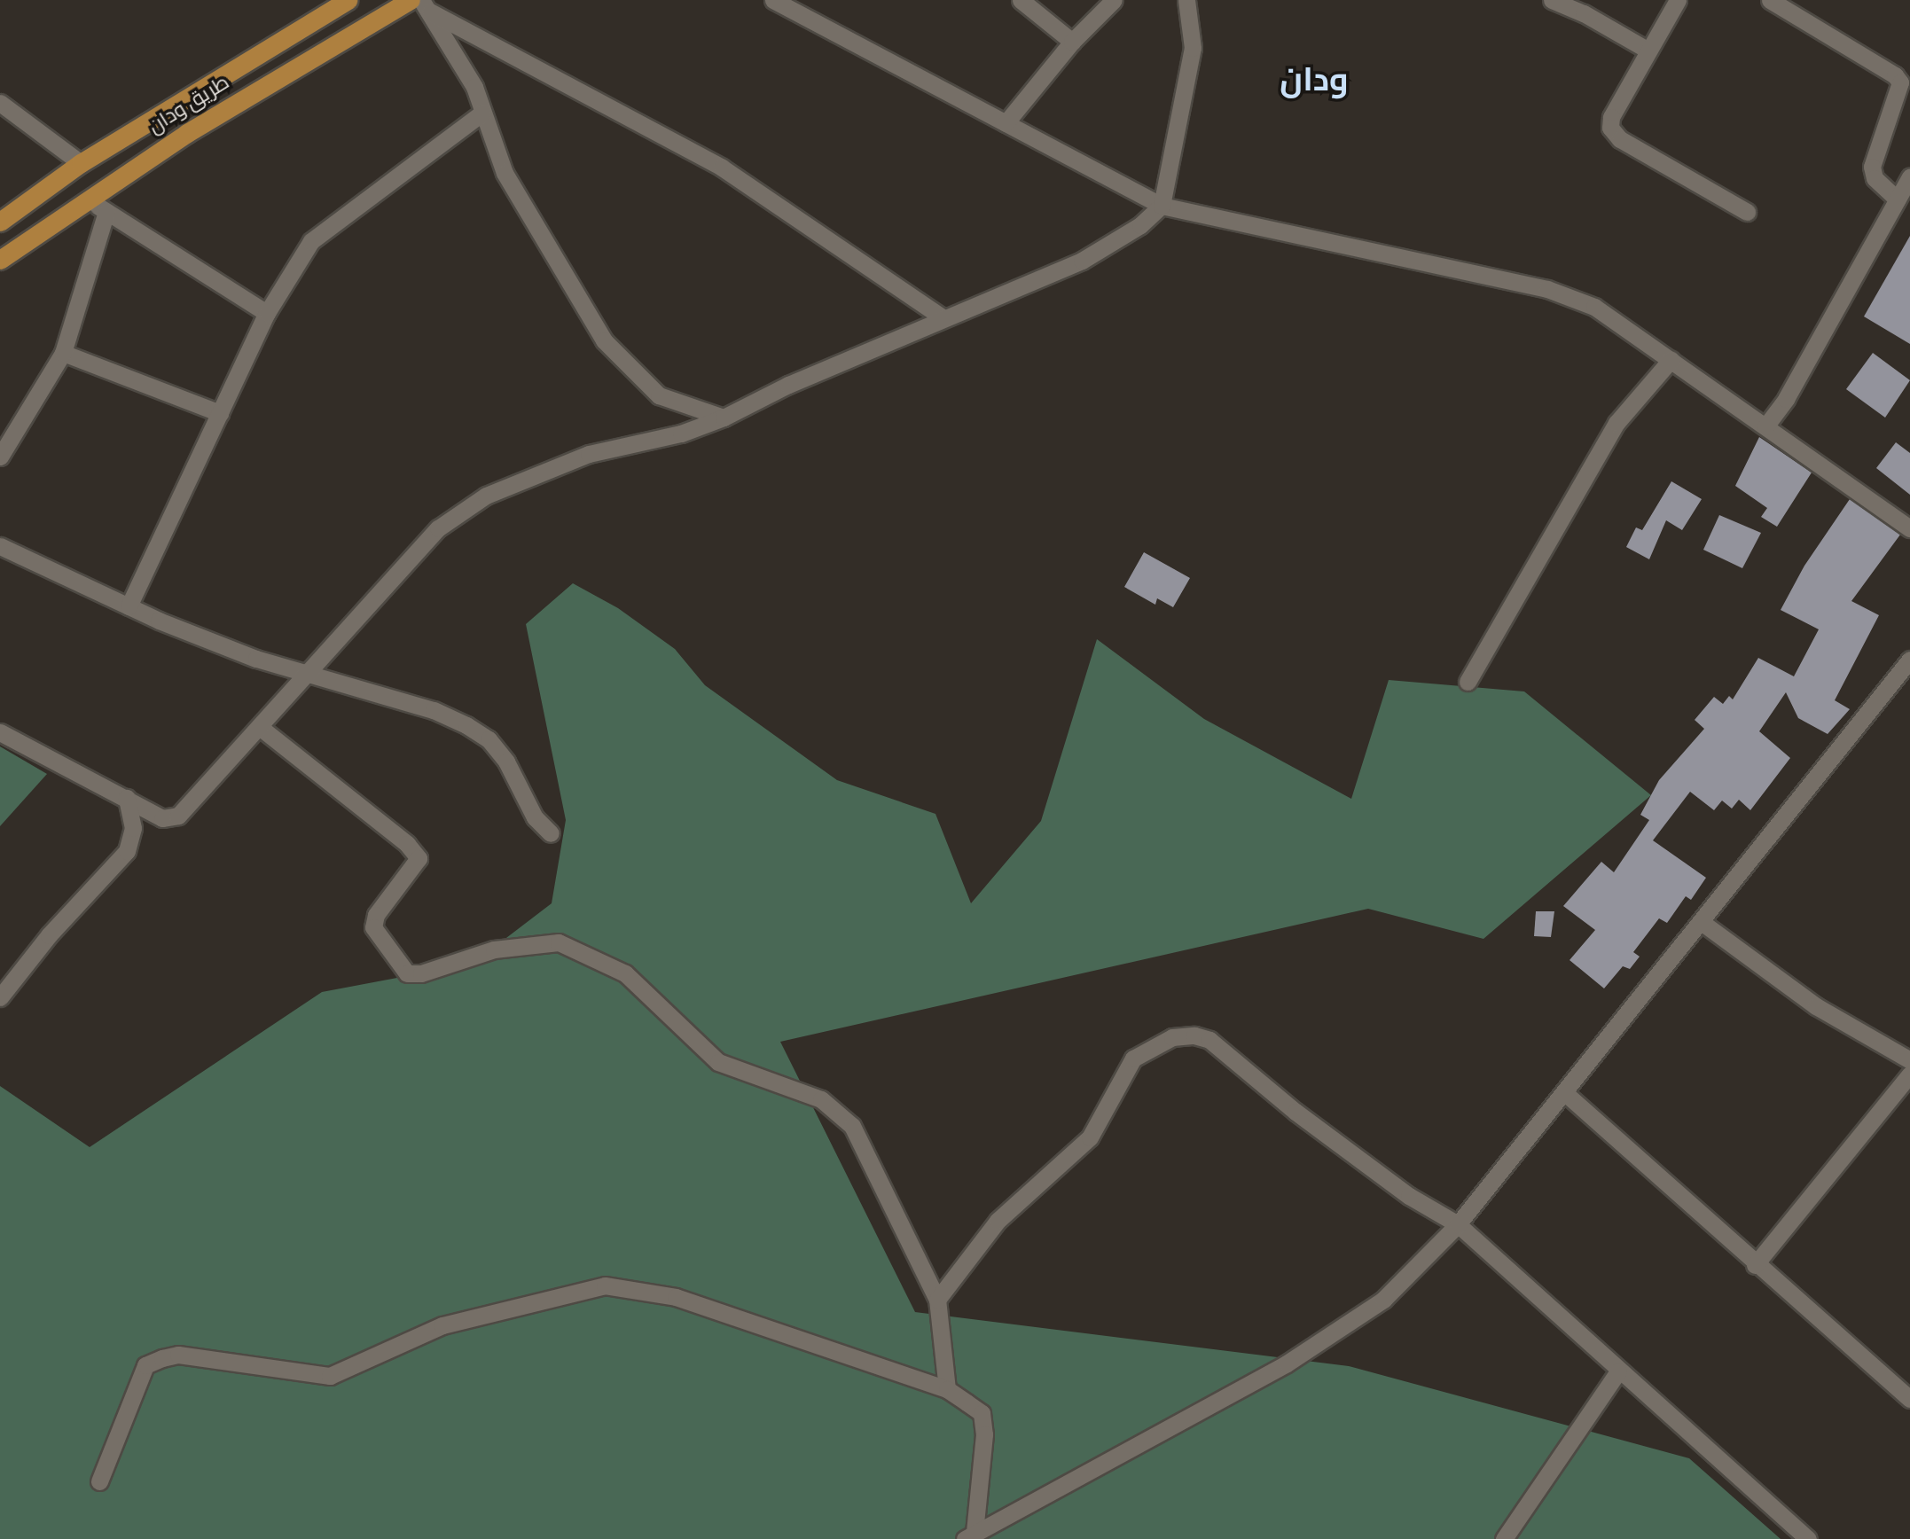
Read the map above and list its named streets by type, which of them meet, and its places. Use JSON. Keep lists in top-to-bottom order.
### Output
{
  "streets": {
    "main road": ["طريق ودان"]
  },
  "districts": ["ودان"]
}
